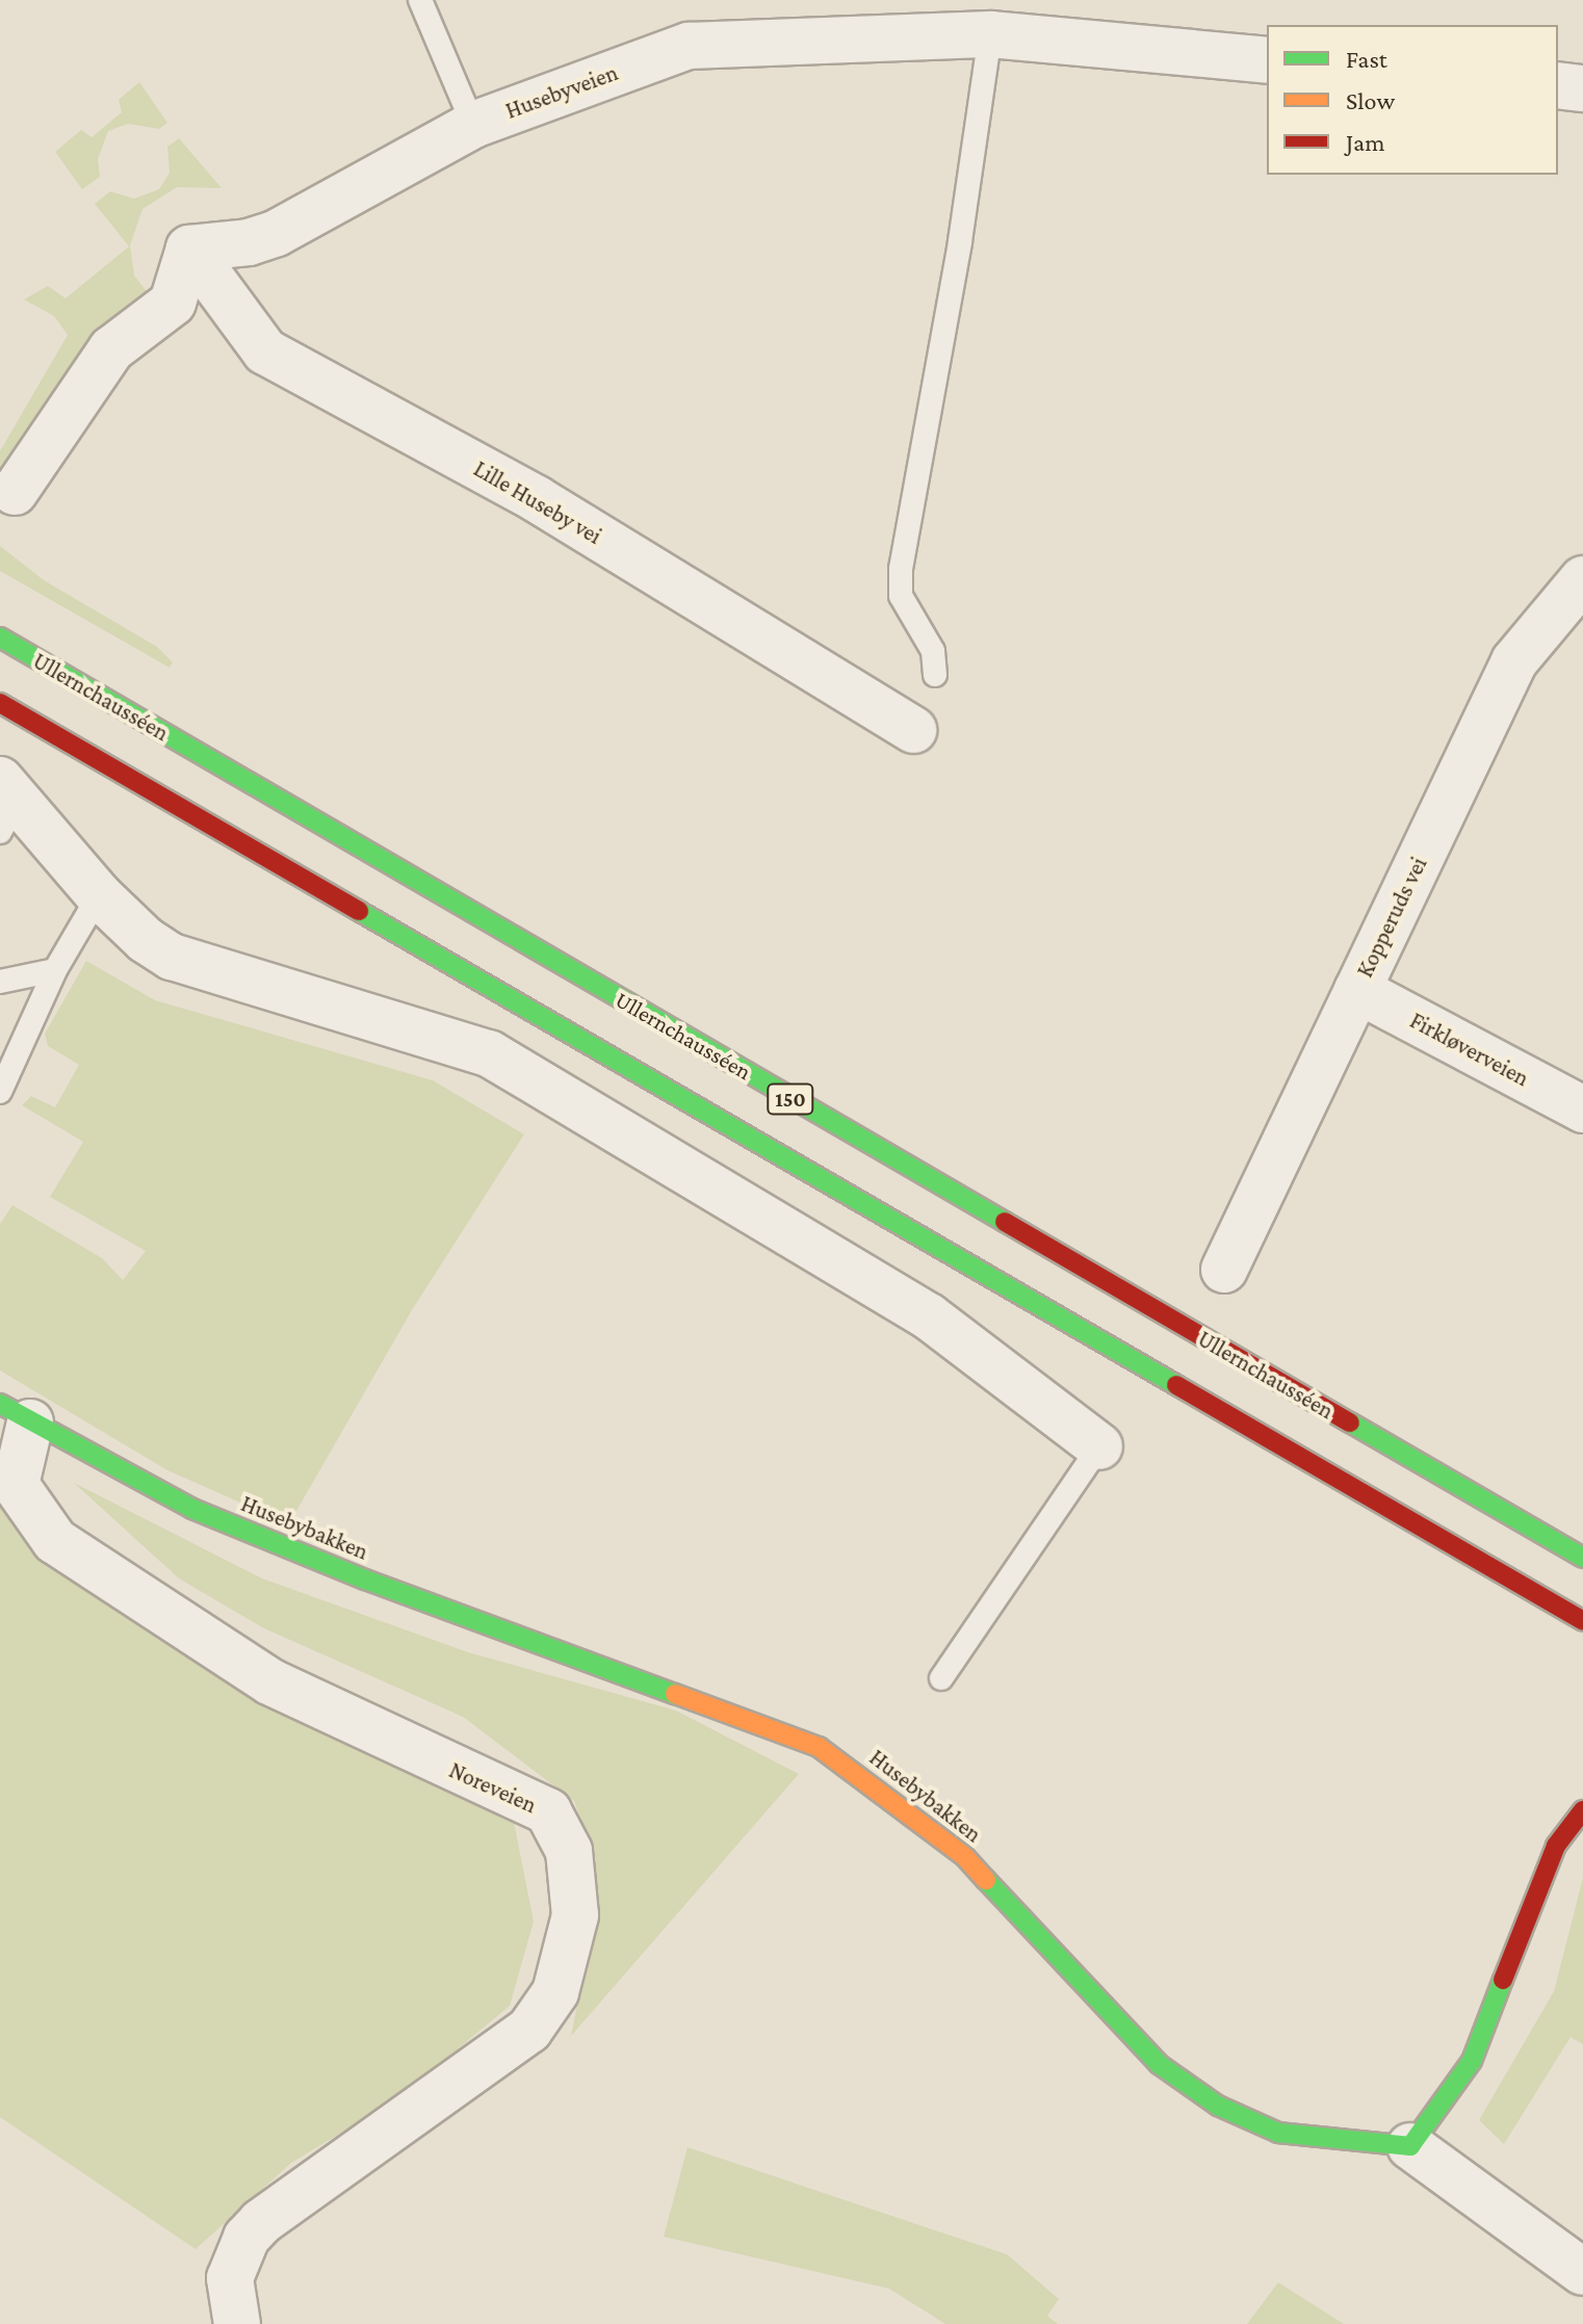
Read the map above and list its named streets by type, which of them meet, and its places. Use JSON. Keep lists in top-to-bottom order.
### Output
{
  "streets": {
    "main road": ["Ullernchausséen", "150", "Husebybakken"],
    "street": [
      "Husebyveien",
      "Lille Huseby vei",
      "Kopperuds vei",
      "Firkløverveien",
      "Noreveien"
    ]
  },
  "crossings": [
    ["Husebyveien", "Lille Huseby vei"],
    ["Kopperuds vei", "Firkløverveien"],
    ["Husebybakken", "Noreveien"]
  ],
  "legend": ["Fast", "Slow", "Jam"]
}
